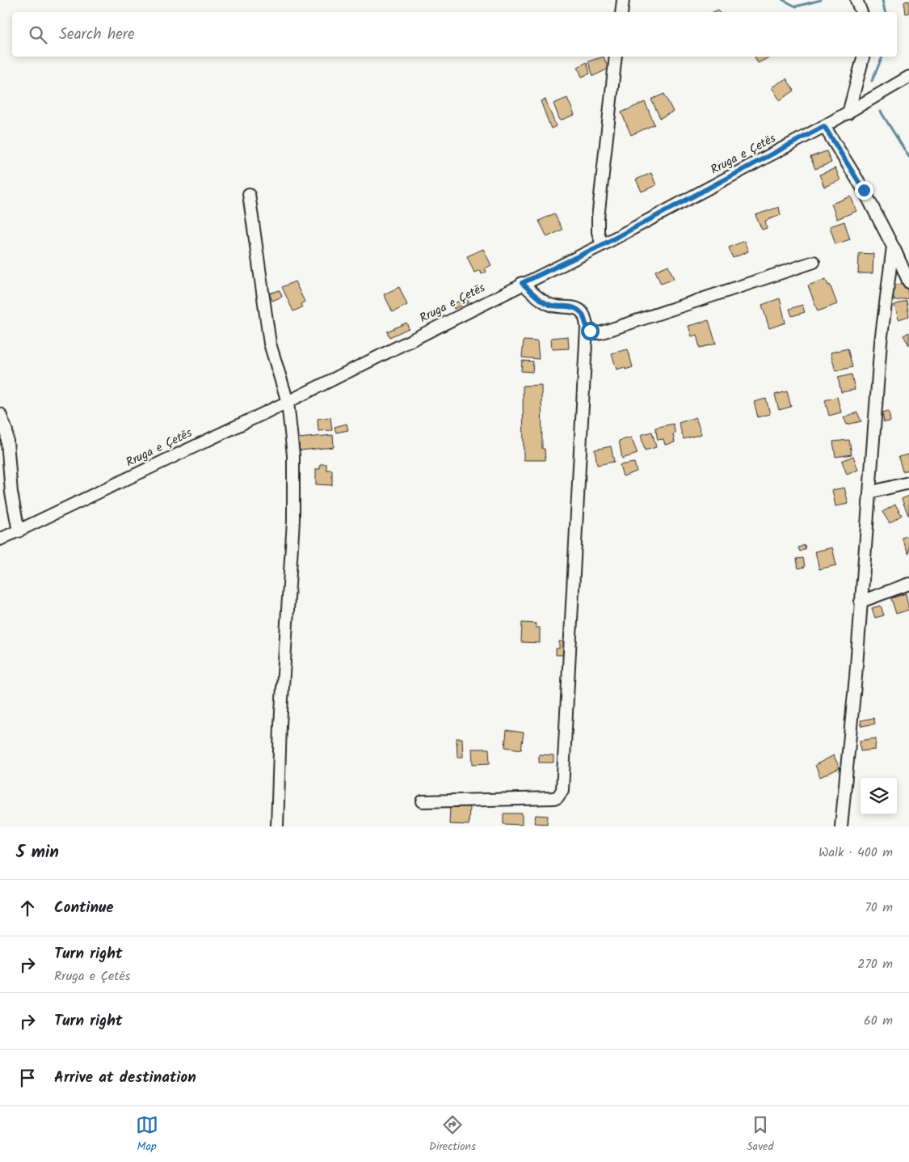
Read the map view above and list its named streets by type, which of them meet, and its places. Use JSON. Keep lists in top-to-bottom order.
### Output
{
  "streets": {
    "street": ["Rruga e Çetës"]
  },
  "page": {
    "search": "Search here",
    "heading": ["5 min", "Walk · 400 m"],
    "list": [
      ["Continue", "70 m"],
      ["Turn right", "Rruga e Çetës", "270 m"],
      ["Turn right", "60 m"],
      "Arrive at destination"
    ],
    "nav": ["Map", "Directions", "Saved"]
  }
}
